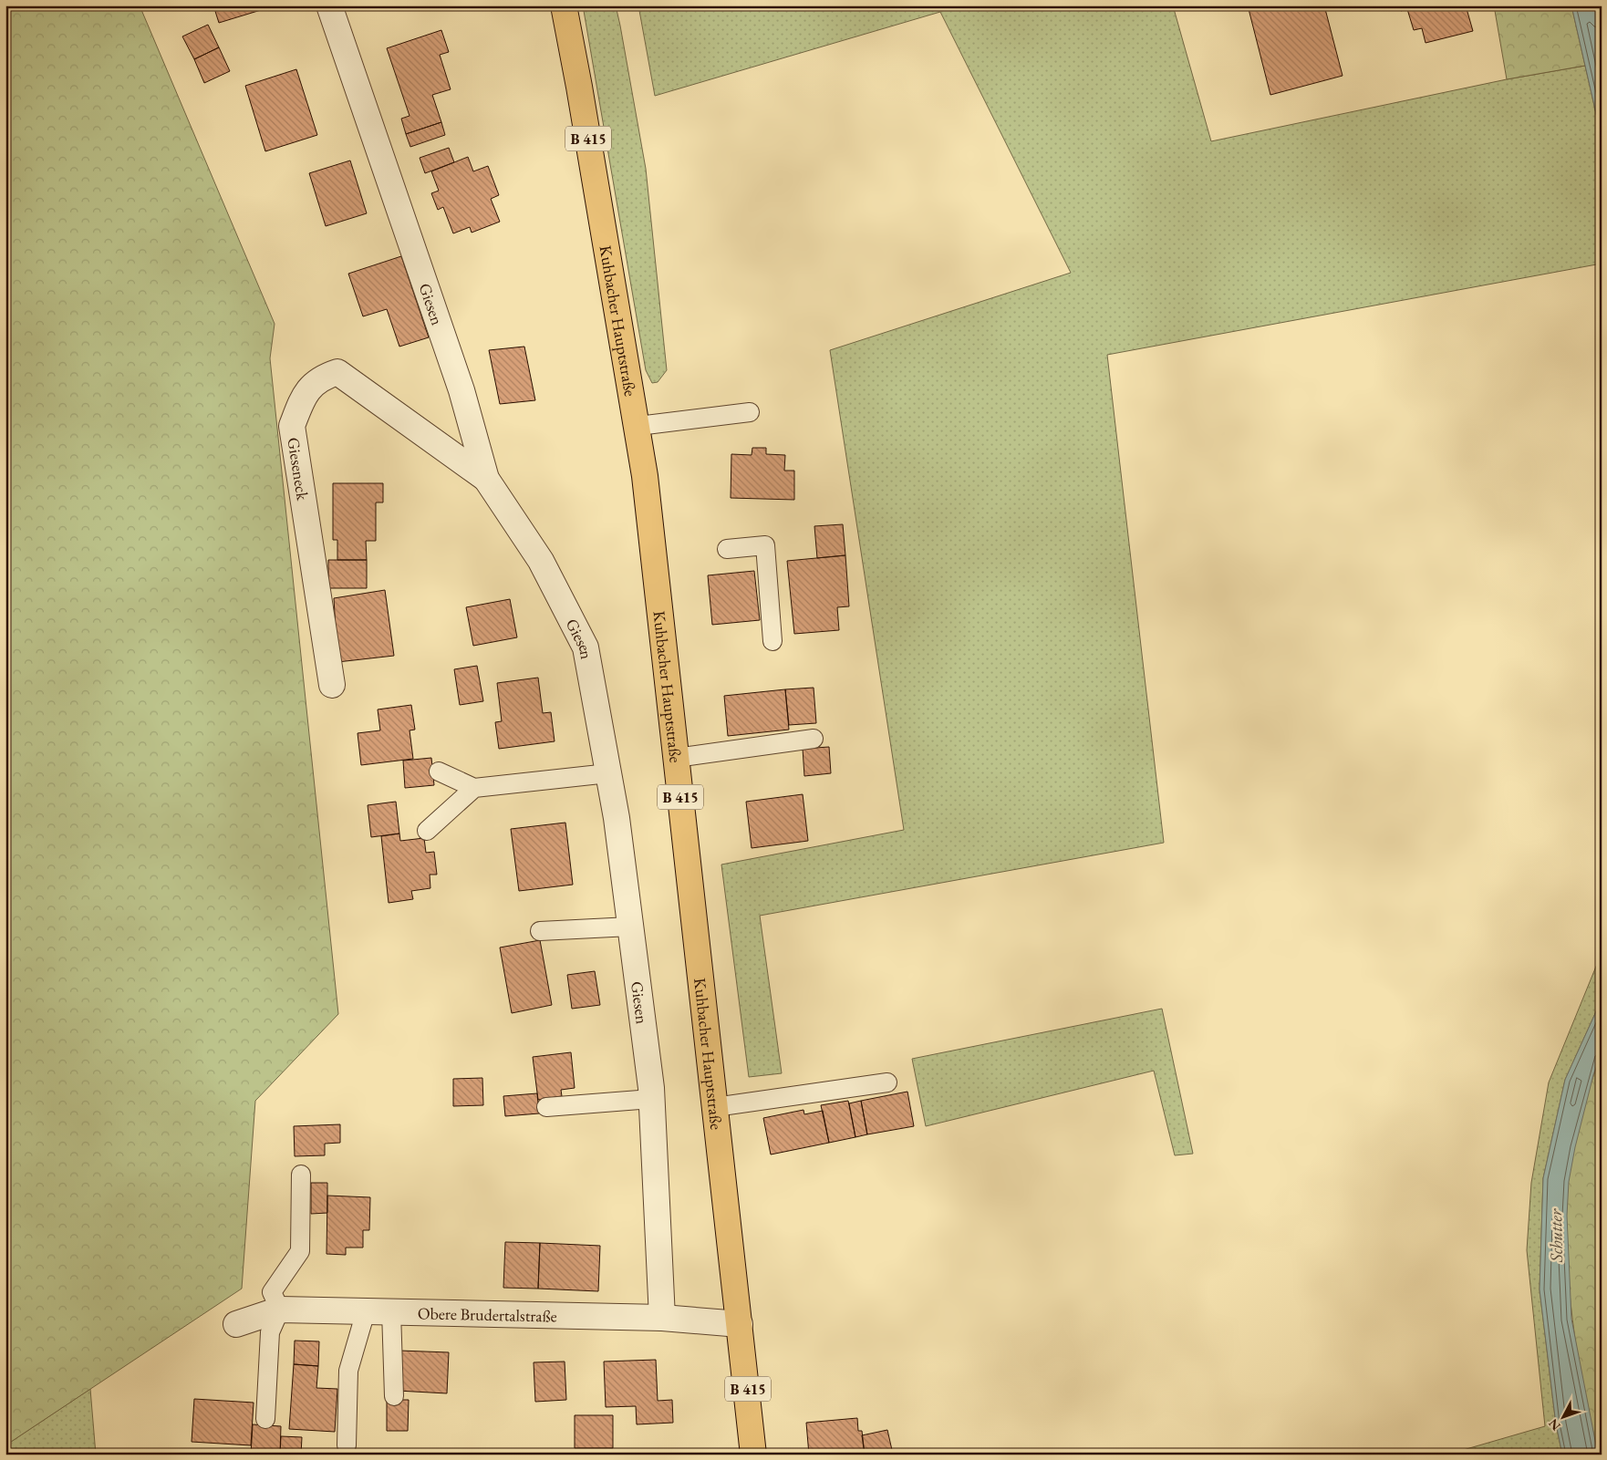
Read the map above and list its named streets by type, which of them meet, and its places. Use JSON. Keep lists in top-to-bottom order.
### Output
{
  "streets": {
    "main road": ["B 415", "Kuhbacher Hauptstraße"],
    "street": ["Giesen", "Gieseneck", "Obere Brudertalstraße"]
  },
  "crossings": [
    ["Giesen", "Gieseneck"],
    ["Giesen", "Obere Brudertalstraße"],
    ["Kuhbacher Hauptstraße", "Obere Brudertalstraße"]
  ],
  "water": ["Schutter"],
  "north": "bottom left"
}
